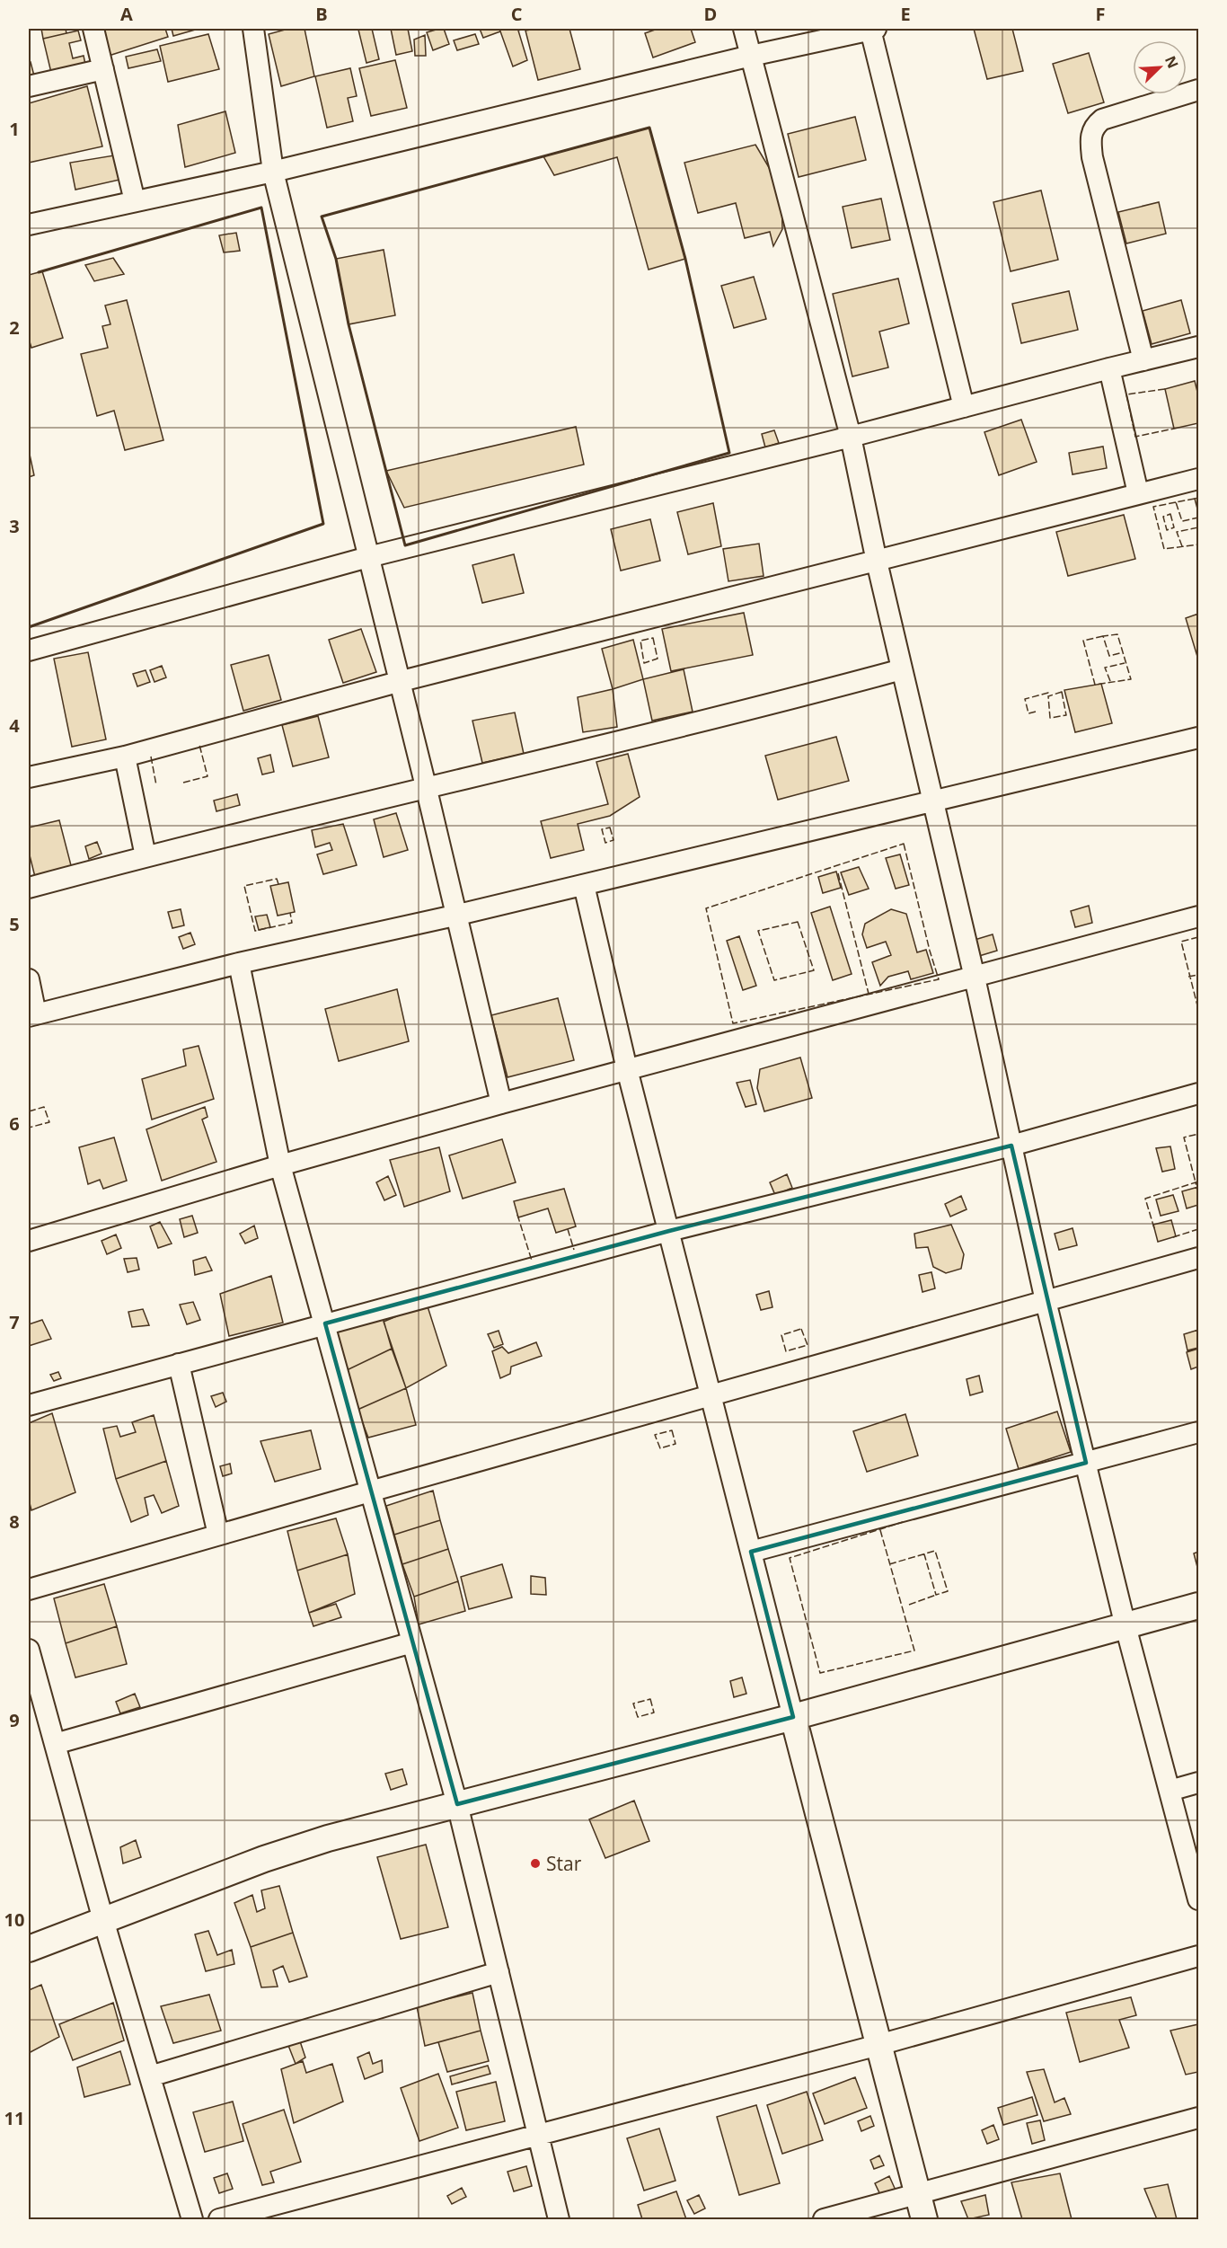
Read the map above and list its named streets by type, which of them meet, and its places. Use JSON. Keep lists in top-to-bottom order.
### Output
{
  "places": ["Star"],
  "north": "top right",
  "grid": {
    "columns": [
      "A",
      "B",
      "C",
      "D",
      "E",
      "F"
    ],
    "rows": [
      "1",
      "2",
      "3",
      "4",
      "5",
      "6",
      "7",
      "8",
      "9",
      "10",
      "11"
    ]
  }
}
